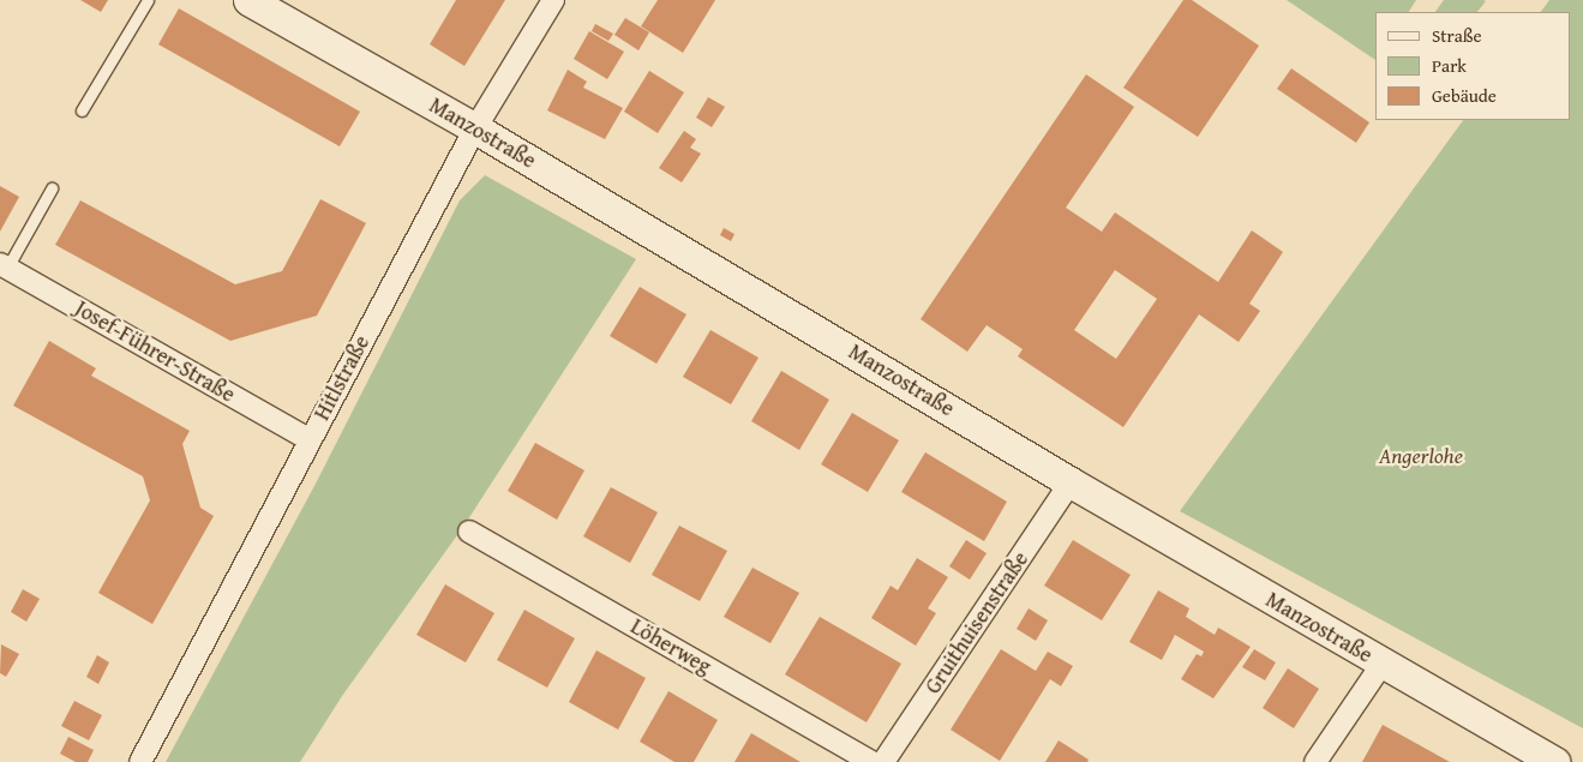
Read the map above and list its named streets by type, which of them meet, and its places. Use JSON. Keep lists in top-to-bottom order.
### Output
{
  "streets": {
    "street": [
      "Manzostraße",
      "Josef-Führer-Straße",
      "Hitlstraße",
      "Gruithuisenstraße",
      "Löherweg"
    ]
  },
  "crossings": [
    ["Manzostraße", "Hitlstraße"],
    ["Manzostraße", "Gruithuisenstraße"],
    ["Josef-Führer-Straße", "Hitlstraße"]
  ],
  "parks": ["Angerlohe"],
  "legend": ["Straße", "Park", "Gebäude"]
}
